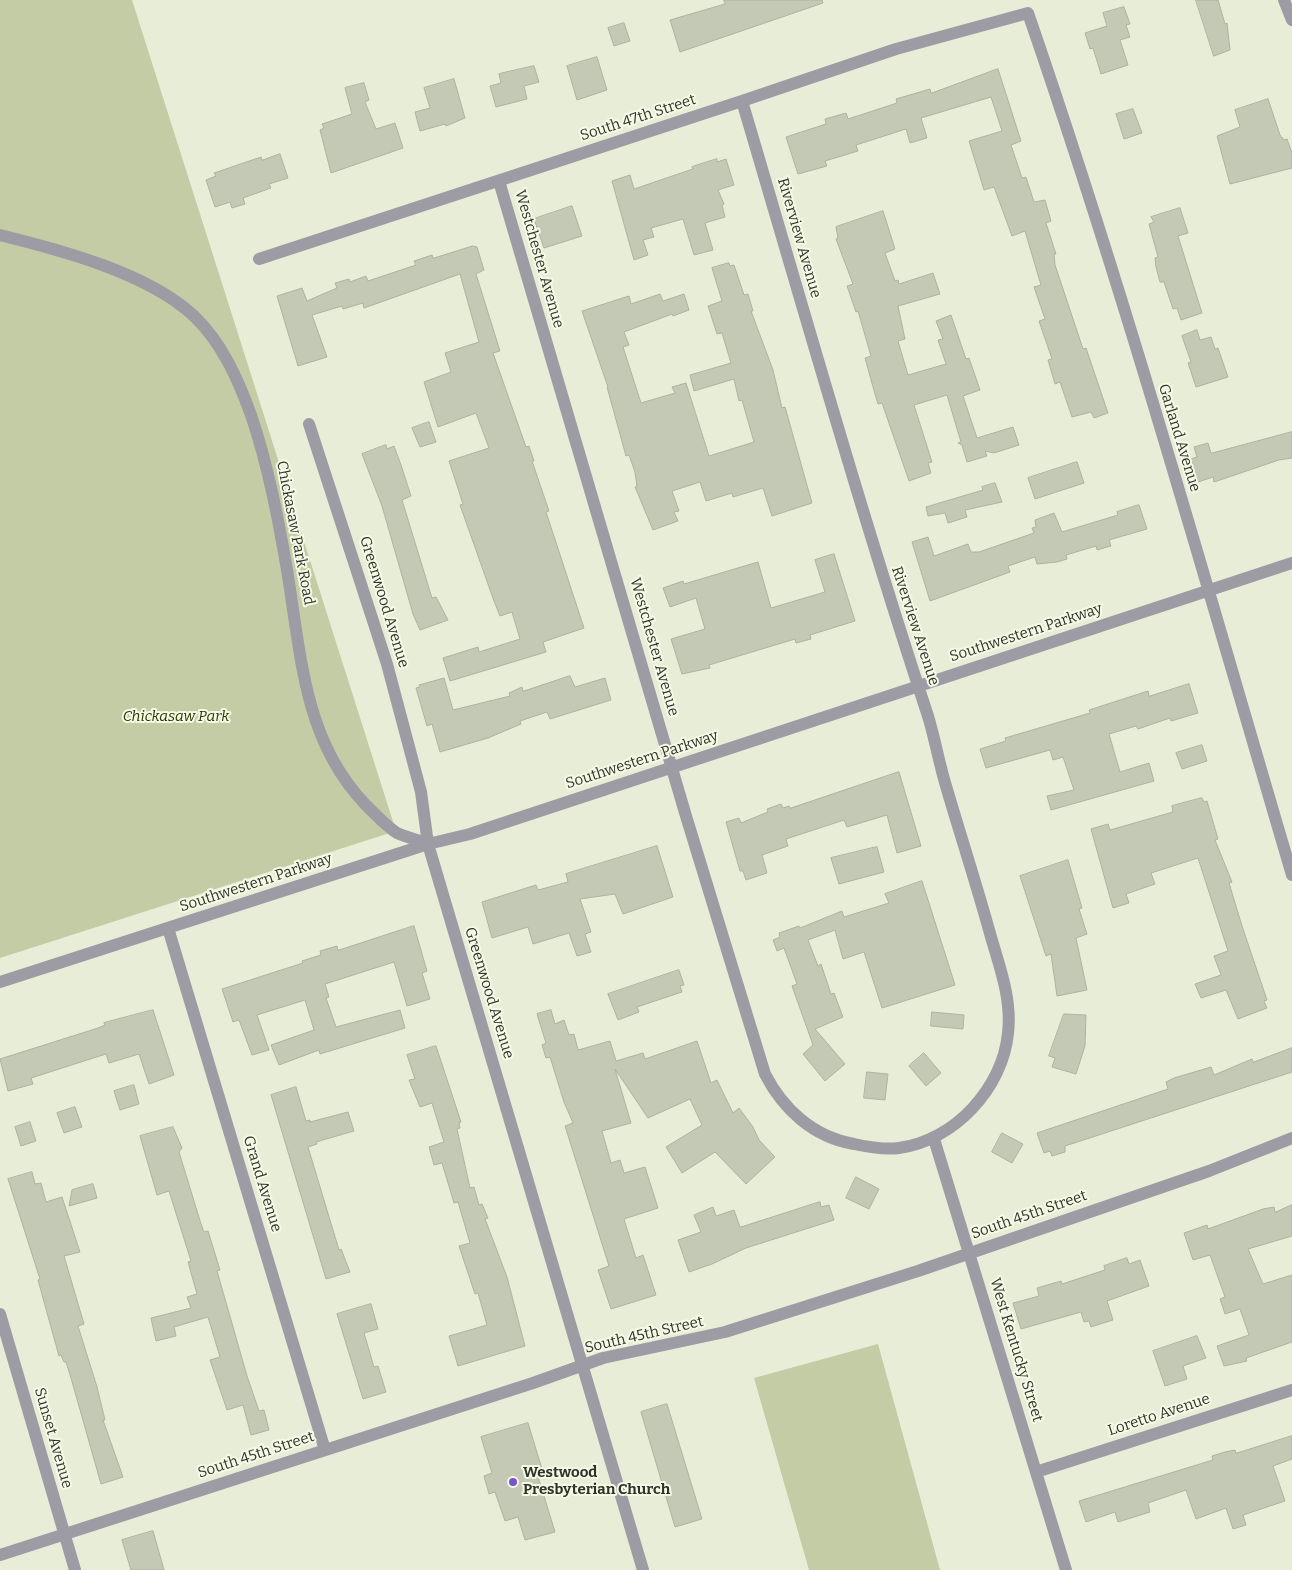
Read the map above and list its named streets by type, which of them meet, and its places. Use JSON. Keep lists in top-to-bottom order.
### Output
{
  "streets": {
    "street": [
      "South 47th Street",
      "Riverview Avenue",
      "Westchester Avenue",
      "Garland Avenue",
      "Chickasaw Park Road",
      "Greenwood Avenue",
      "Southwestern Parkway",
      "Grand Avenue",
      "South 45th Street",
      "West Kentucky Street",
      "Loretto Avenue",
      "Sunset Avenue"
    ]
  },
  "crossings": [
    ["South 47th Street", "Riverview Avenue"],
    ["South 47th Street", "Westchester Avenue"],
    ["South 47th Street", "Garland Avenue"],
    ["Riverview Avenue", "Westchester Avenue"],
    ["Riverview Avenue", "Southwestern Parkway"],
    ["Riverview Avenue", "West Kentucky Street"],
    ["Westchester Avenue", "Southwestern Parkway"],
    ["Westchester Avenue", "West Kentucky Street"],
    ["Garland Avenue", "Southwestern Parkway"],
    ["Chickasaw Park Road", "Greenwood Avenue"],
    ["Chickasaw Park Road", "Southwestern Parkway"],
    ["Greenwood Avenue", "Southwestern Parkway"],
    ["Greenwood Avenue", "South 45th Street"],
    ["Southwestern Parkway", "Grand Avenue"],
    ["Grand Avenue", "South 45th Street"],
    ["South 45th Street", "West Kentucky Street"],
    ["South 45th Street", "Sunset Avenue"],
    ["West Kentucky Street", "Loretto Avenue"]
  ],
  "parks": ["Chickasaw Park"],
  "places": ["Westwood Presbyterian Church"]
}
